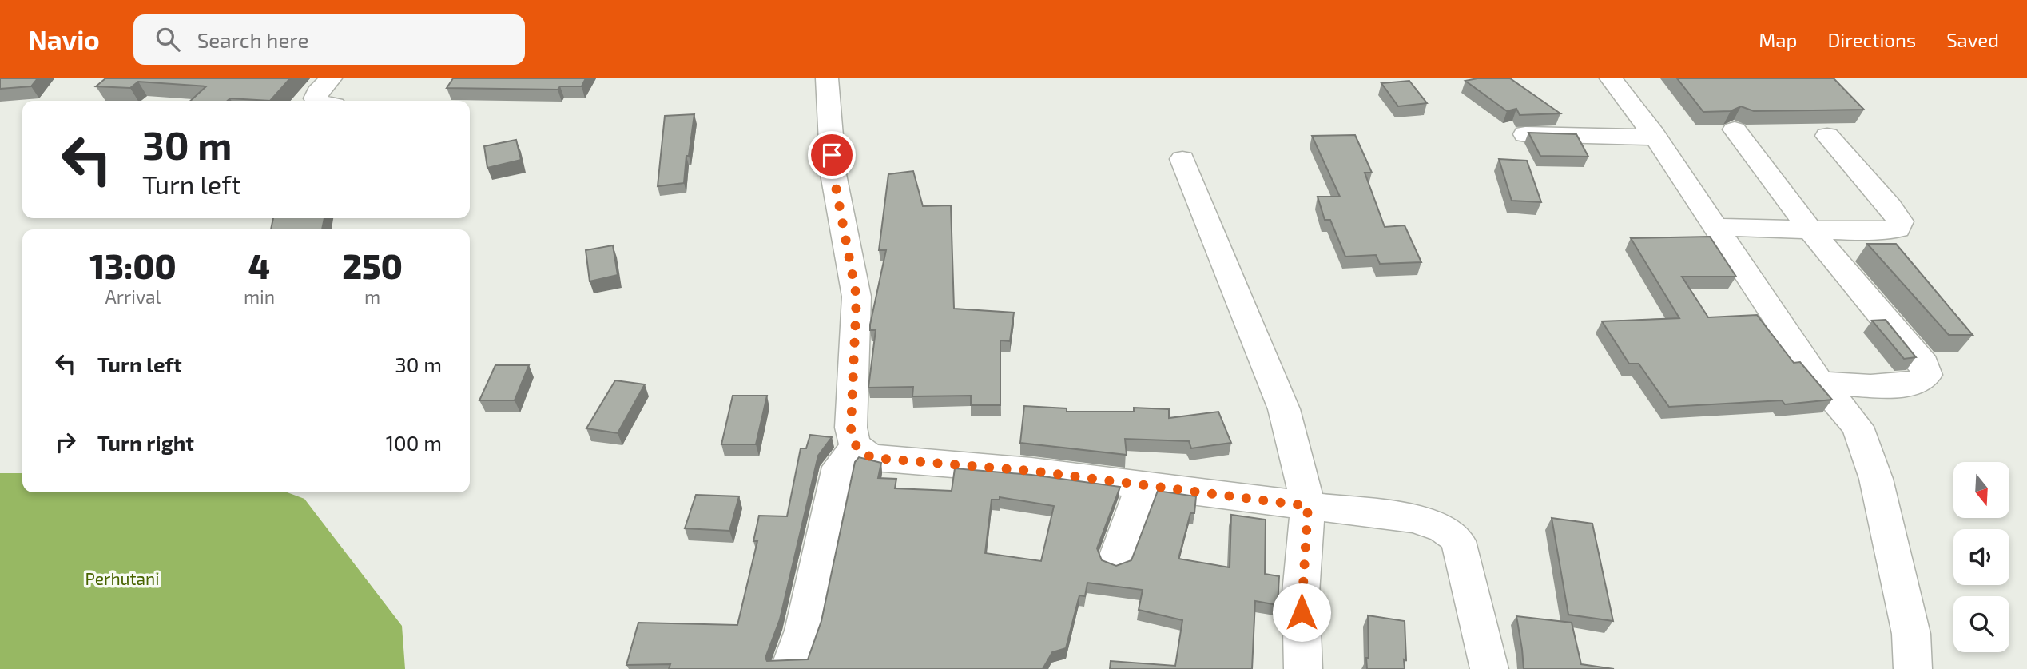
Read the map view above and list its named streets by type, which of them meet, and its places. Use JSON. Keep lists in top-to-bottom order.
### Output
{
  "parks": ["Perhutani"],
  "north": "bottom",
  "page": {
    "header": "Navio",
    "search": "Search here",
    "nav": ["Map", "Directions", "Saved"],
    "turn": ["30 m", "Turn left"],
    "eta": [
      "13:00",
      "Arrival",
      "4",
      "min",
      "250",
      "m"
    ],
    "list": [
      {
        "name": "Turn left",
        "value": "30 m"
      },
      {
        "name": "Turn right",
        "value": "100 m"
      }
    ]
  }
}
